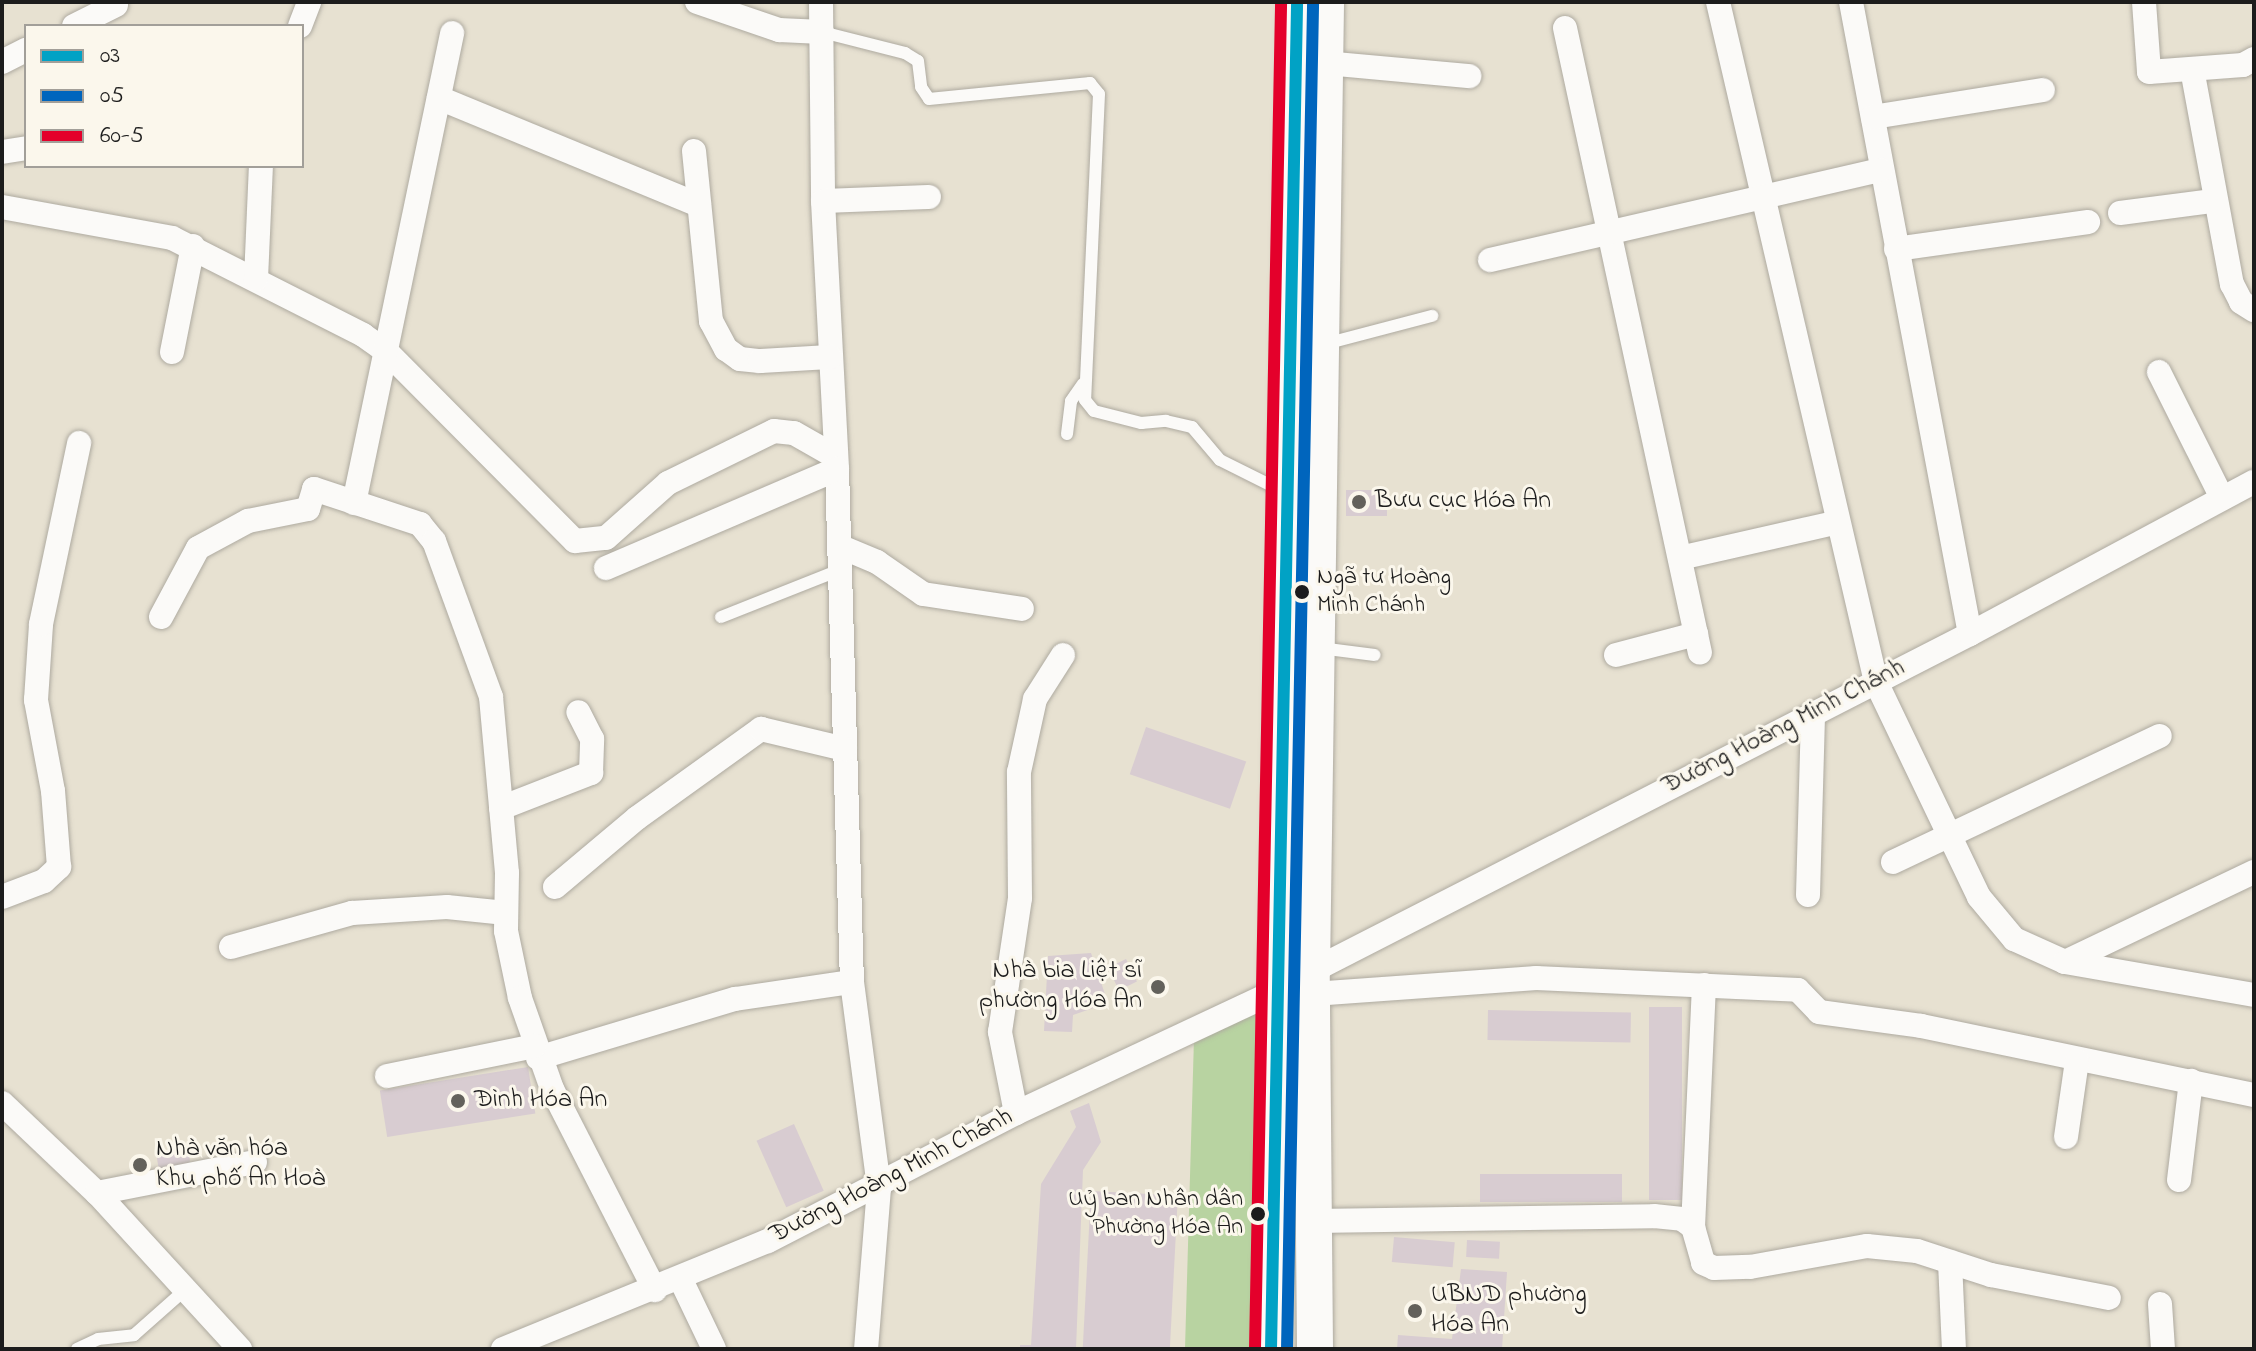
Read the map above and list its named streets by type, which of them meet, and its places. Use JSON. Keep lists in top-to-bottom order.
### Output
{
  "streets": {
    "street": ["Đường Hoàng Minh Chánh"]
  },
  "places": [
    "Bưu cục Hóa An",
    "Ngã tư Hoàng Minh Chánh",
    "Nhà bia Liệt sĩ phường Hóa An",
    "Đình Hóa An",
    "Nhà văn hóa Khu phố An Hoà",
    "Uỷ ban Nhân dân Phường Hóa An",
    "UBND phường Hóa An"
  ],
  "lines": ["transit line 03", "transit line 05", "transit line 60-5"],
  "legend": ["03", "05", "60-5"]
}
